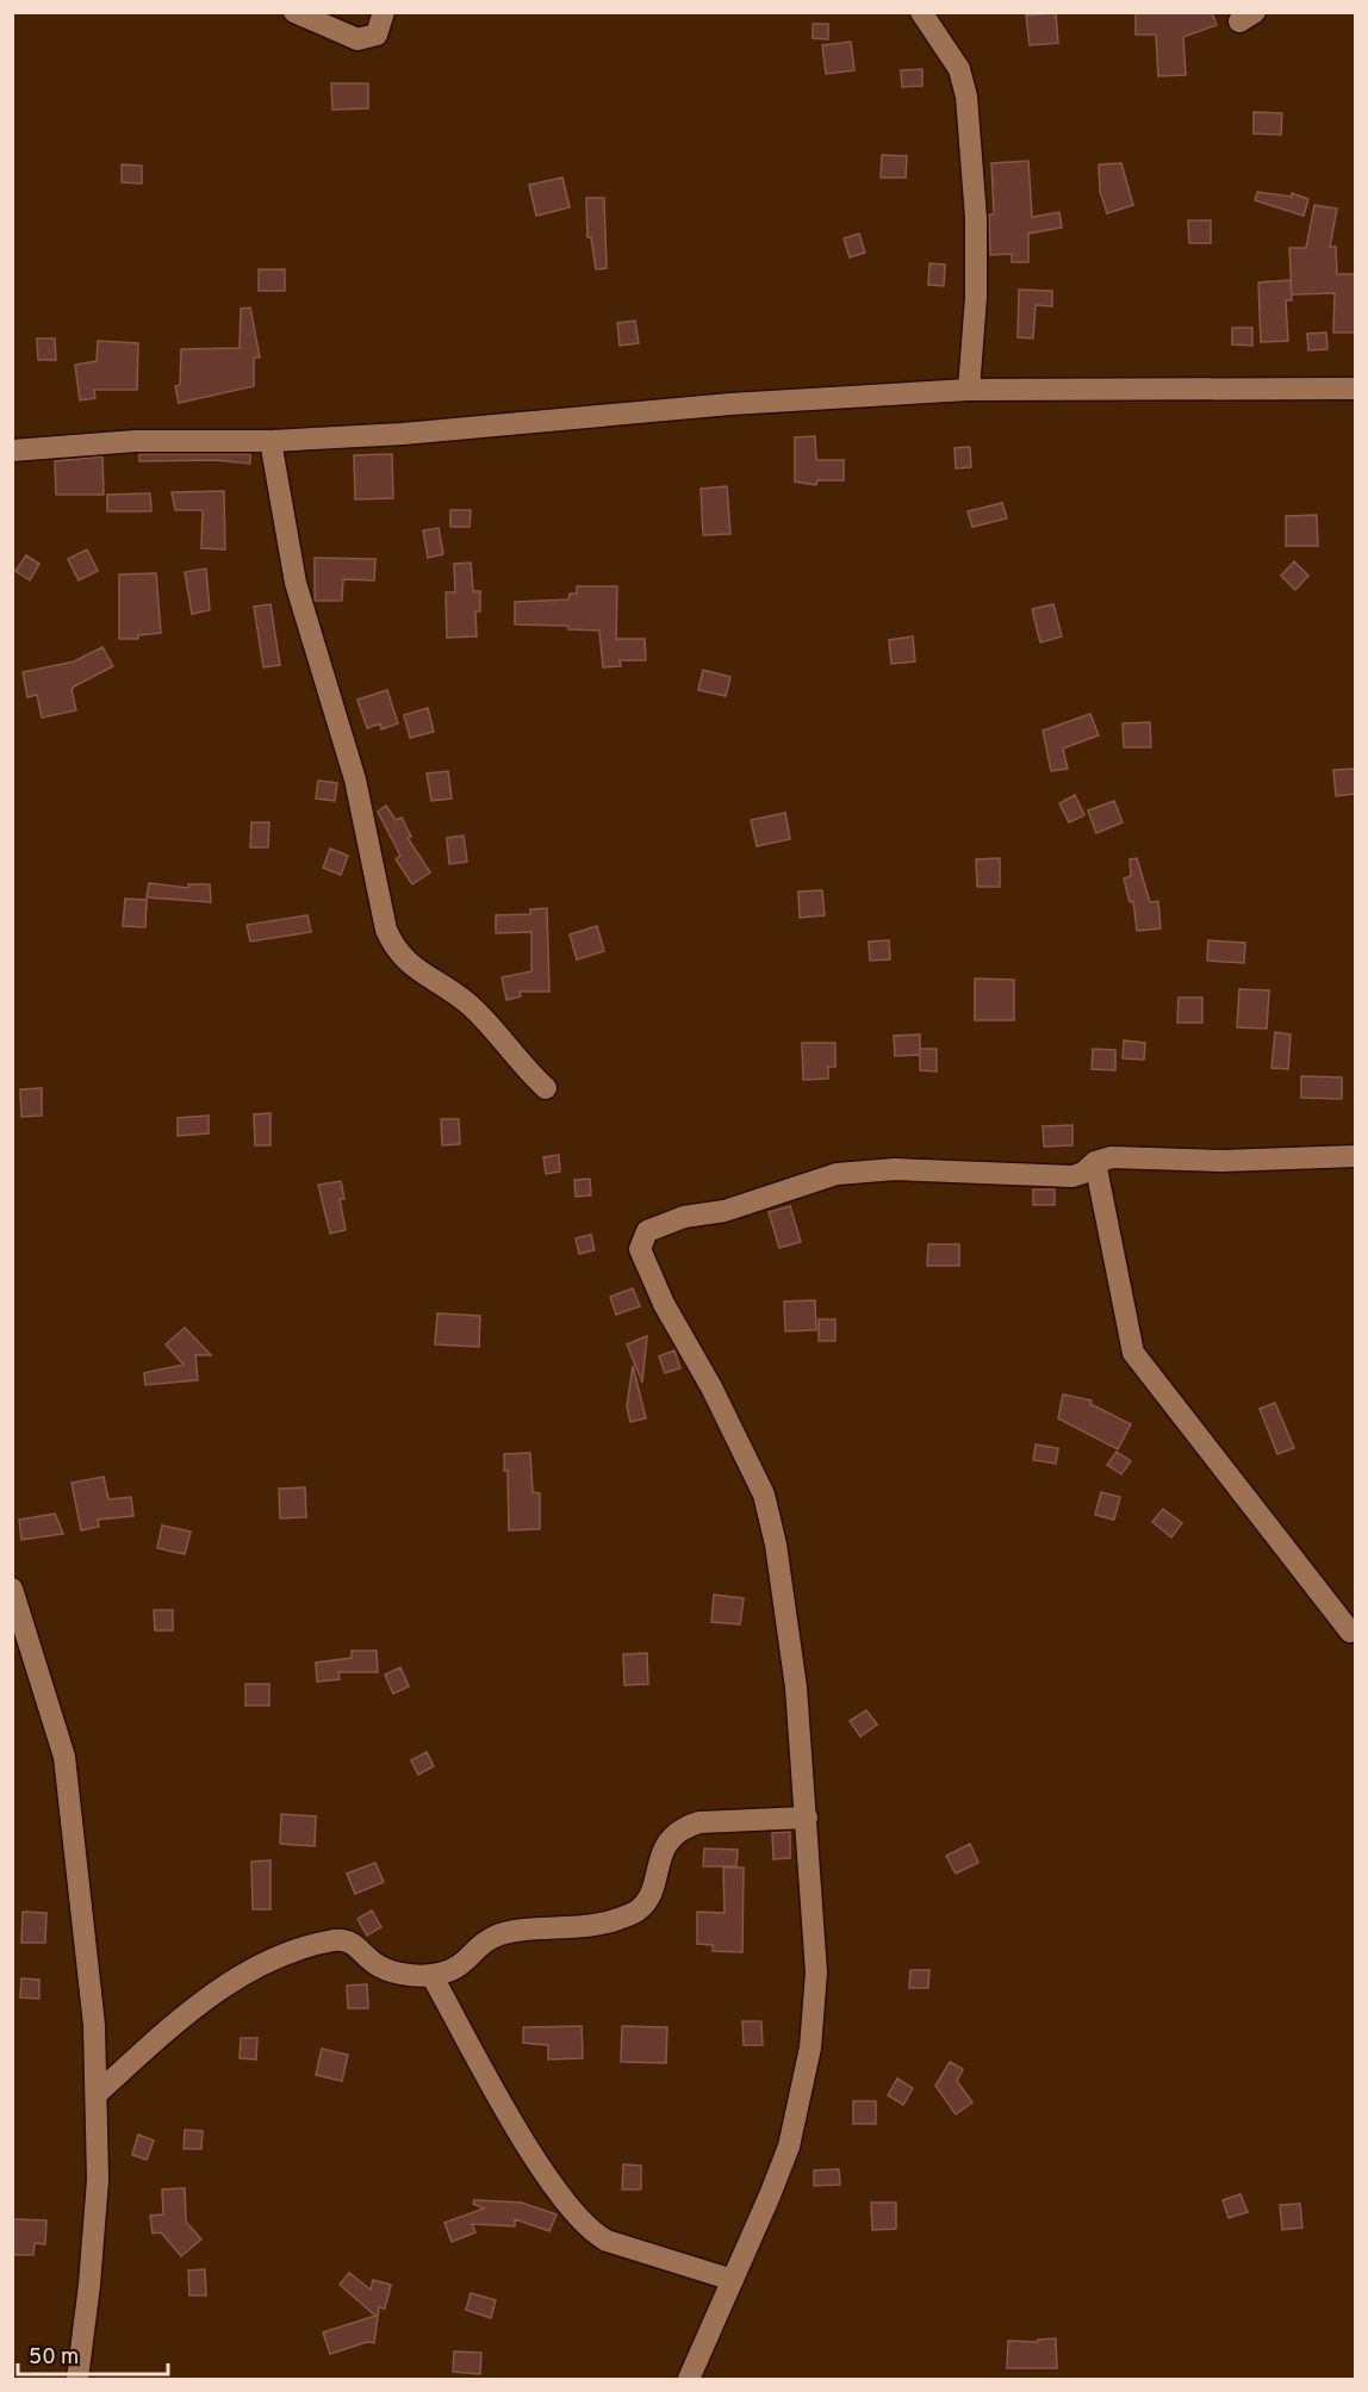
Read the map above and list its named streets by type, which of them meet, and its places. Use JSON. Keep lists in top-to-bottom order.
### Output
{
  "scale_bar": "50 m"
}
